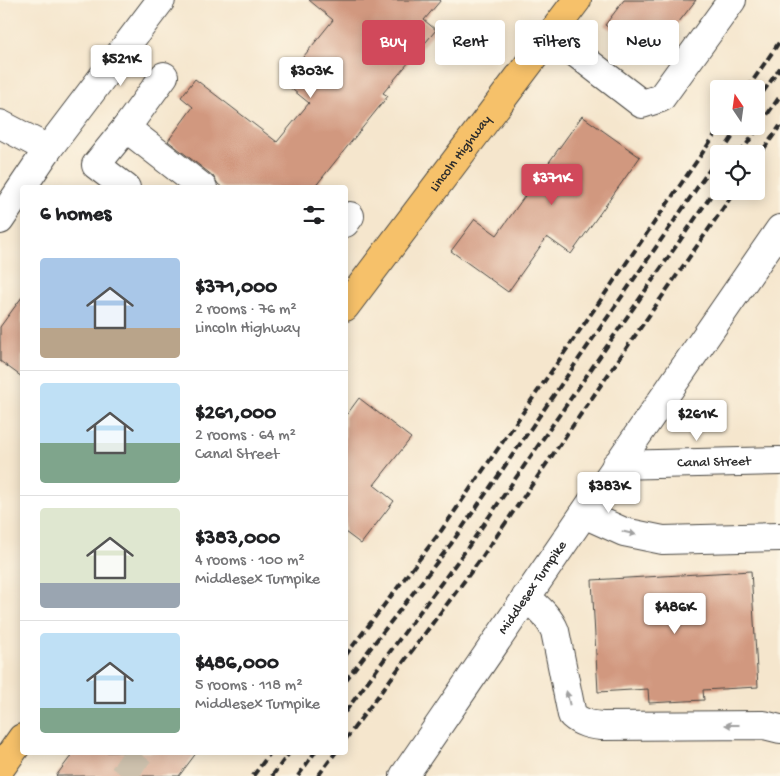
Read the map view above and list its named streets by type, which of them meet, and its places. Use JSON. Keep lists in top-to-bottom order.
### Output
{
  "streets": {
    "main road": ["Lincoln Highway"],
    "street": ["Canal Street", "Middlesex Turnpike"]
  },
  "crossings": [
    ["Canal Street", "Middlesex Turnpike"]
  ],
  "north": "top",
  "page": {
    "chip": [
      "Buy",
      "Rent",
      "Filters",
      "New"
    ],
    "price": [
      "$521K",
      "$303K",
      "$371K",
      "$261K",
      "$383K",
      "$486K"
    ],
    "heading": "6 homes",
    "list": [
      {
        "name": "$371,000",
        "note": "2 rooms · 76 m² · Lincoln Highway"
      },
      {
        "name": "$261,000",
        "note": "2 rooms · 64 m² · Canal Street"
      },
      {
        "name": "$383,000",
        "note": "4 rooms · 100 m² · Middlesex Turnpike"
      },
      {
        "name": "$486,000",
        "note": "5 rooms · 118 m² · Middlesex Turnpike"
      }
    ]
  }
}
